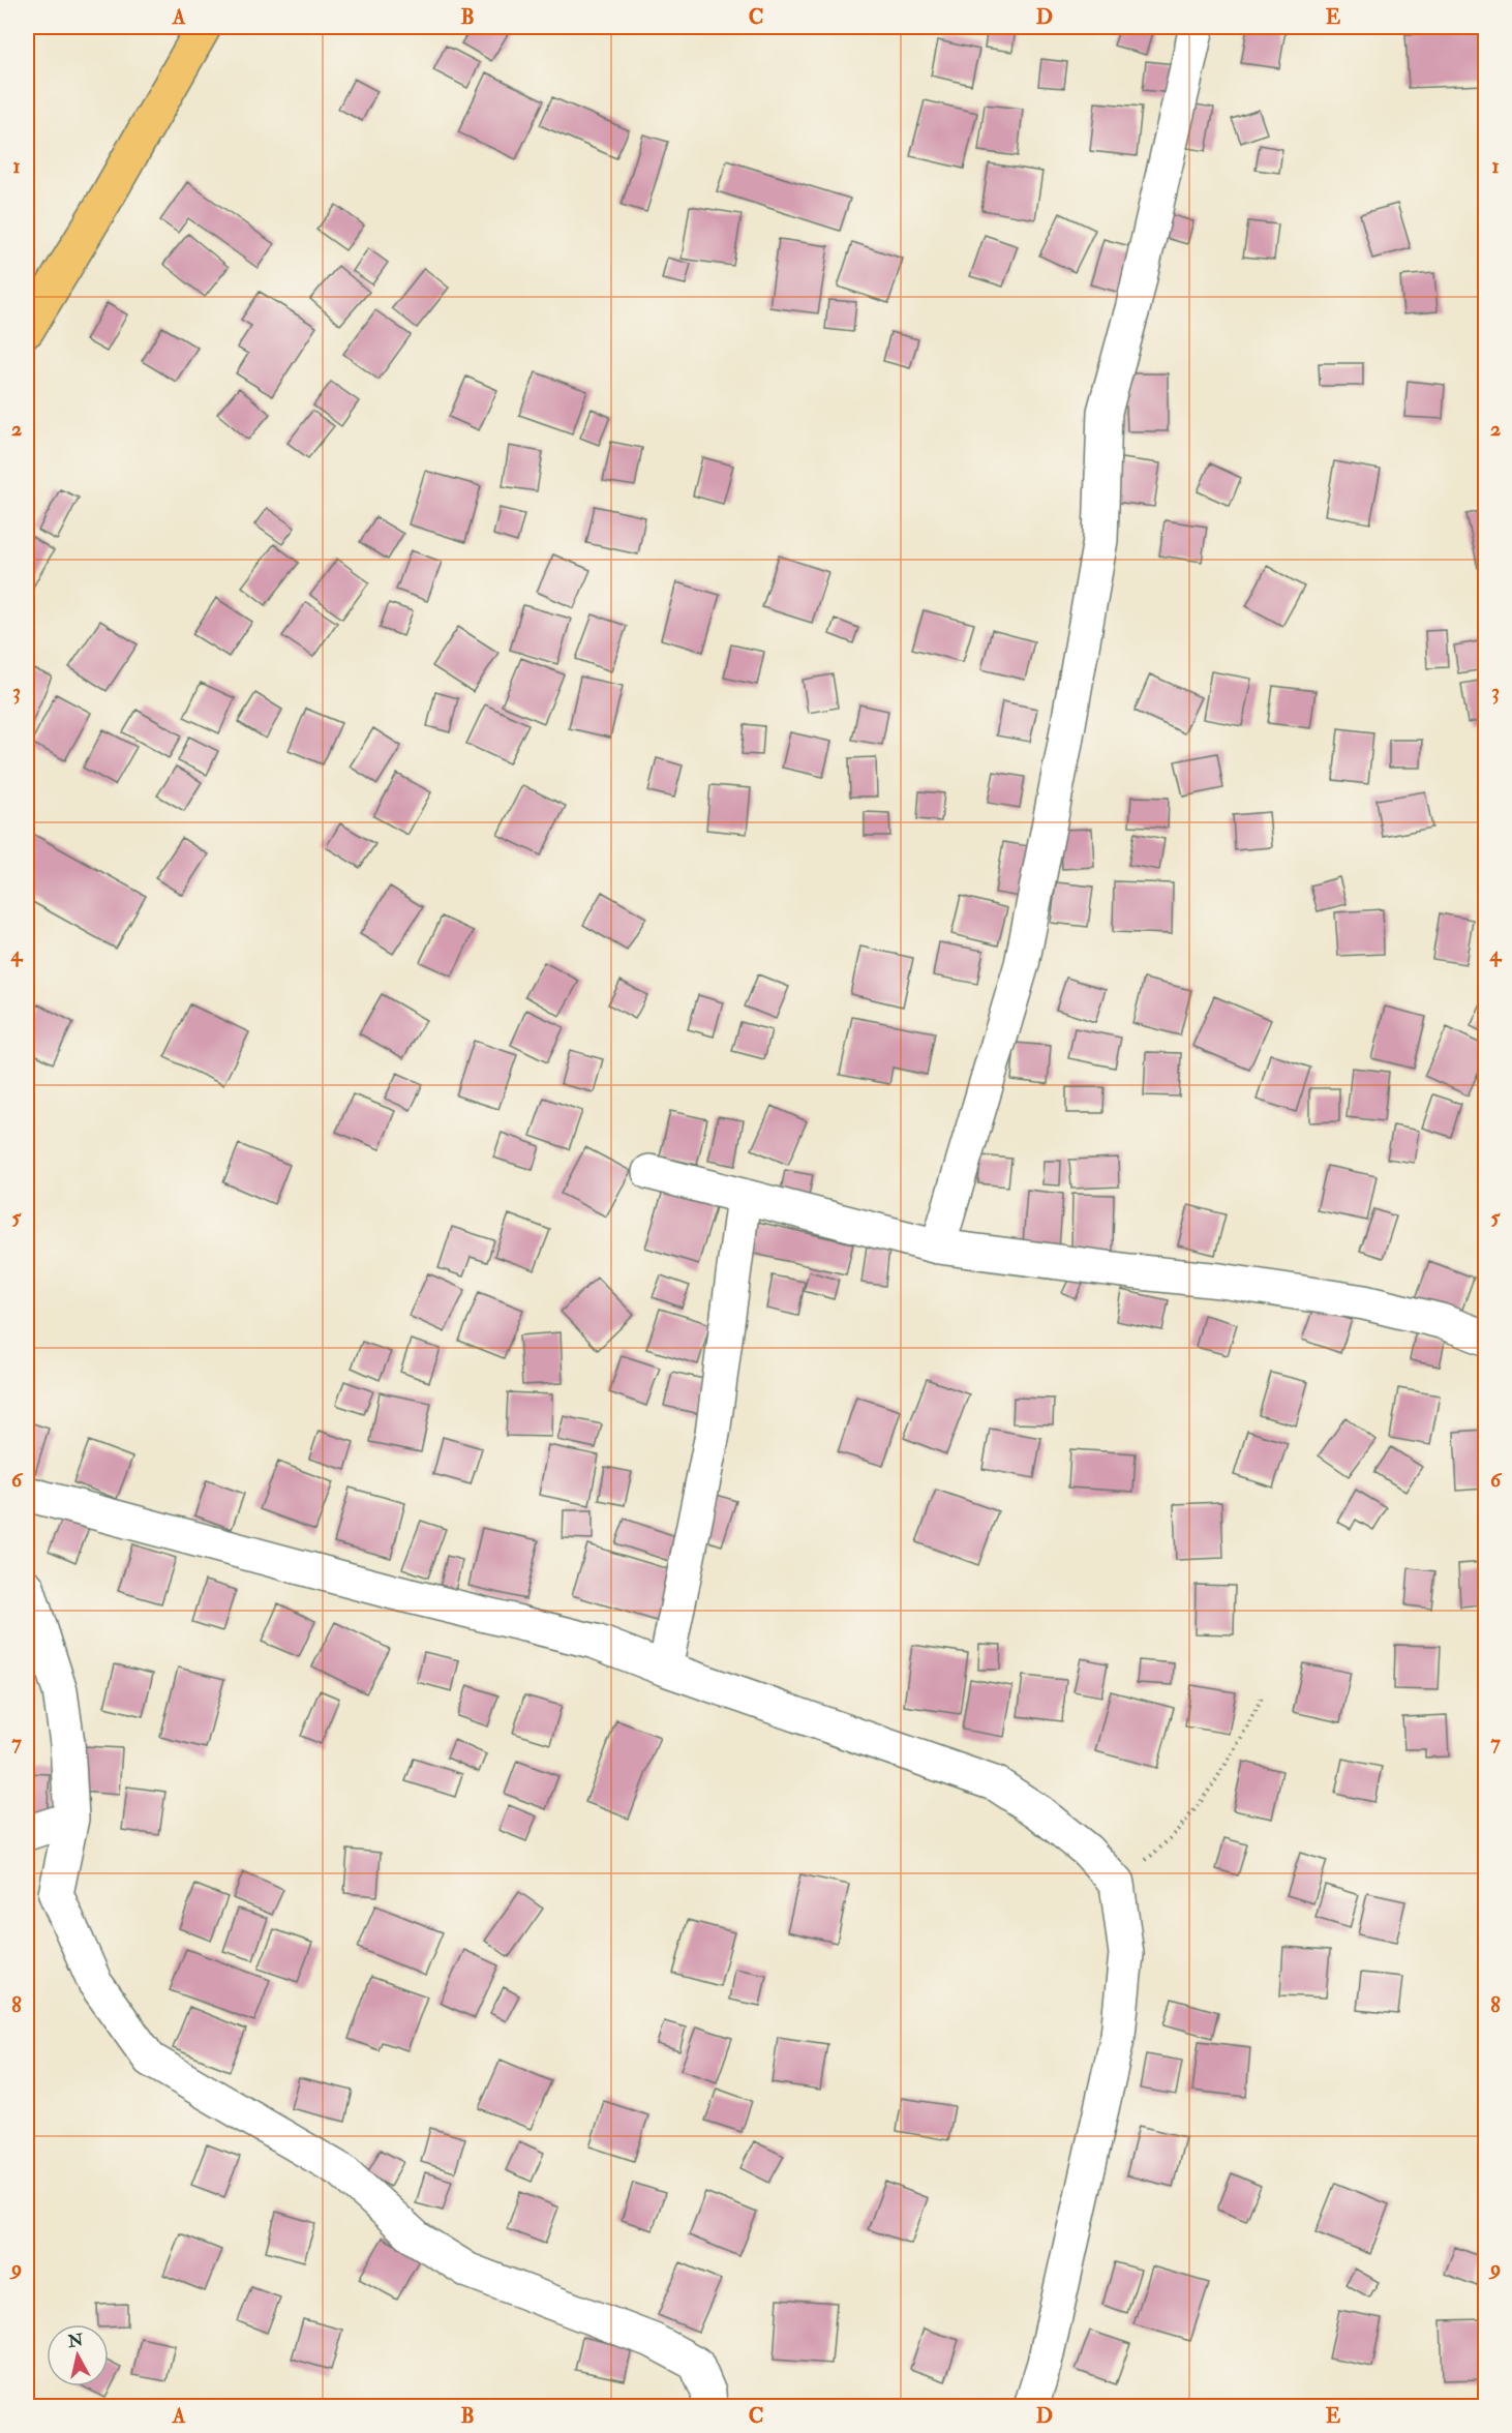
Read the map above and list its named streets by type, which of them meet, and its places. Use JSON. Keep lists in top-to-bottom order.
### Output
{
  "north": "top",
  "grid": {
    "columns": [
      "A",
      "B",
      "C",
      "D",
      "E"
    ],
    "rows": [
      "1",
      "2",
      "3",
      "4",
      "5",
      "6",
      "7",
      "8",
      "9"
    ]
  }
}
